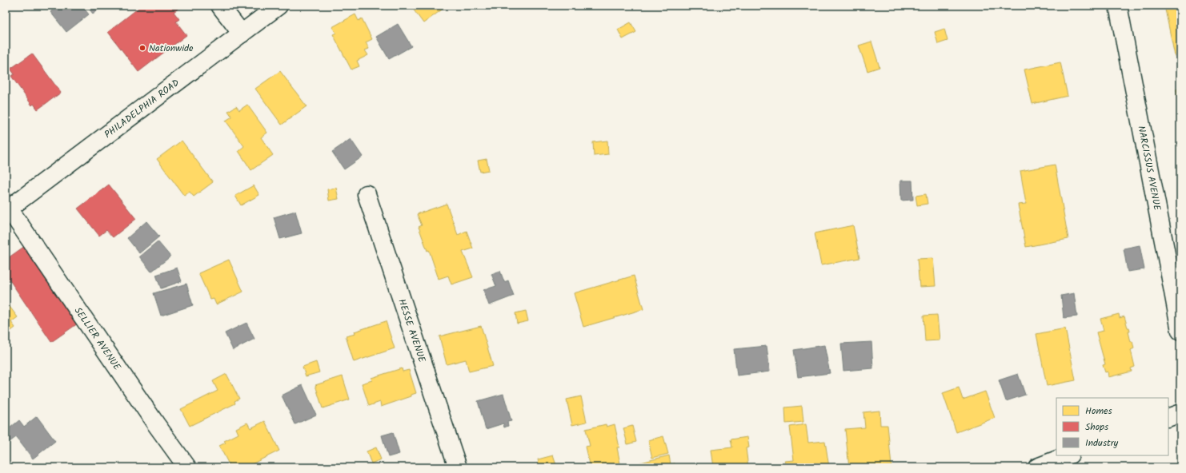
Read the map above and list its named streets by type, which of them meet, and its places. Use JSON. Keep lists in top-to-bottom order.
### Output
{
  "streets": {
    "street": [
      "PHILADELPHIA ROAD",
      "NARCISSUS AVENUE",
      "HESSE AVENUE",
      "SELLIER AVENUE"
    ]
  },
  "crossings": [
    ["PHILADELPHIA ROAD", "SELLIER AVENUE"]
  ],
  "places": ["Nationwide"],
  "legend": ["Homes", "Shops", "Industry"]
}
